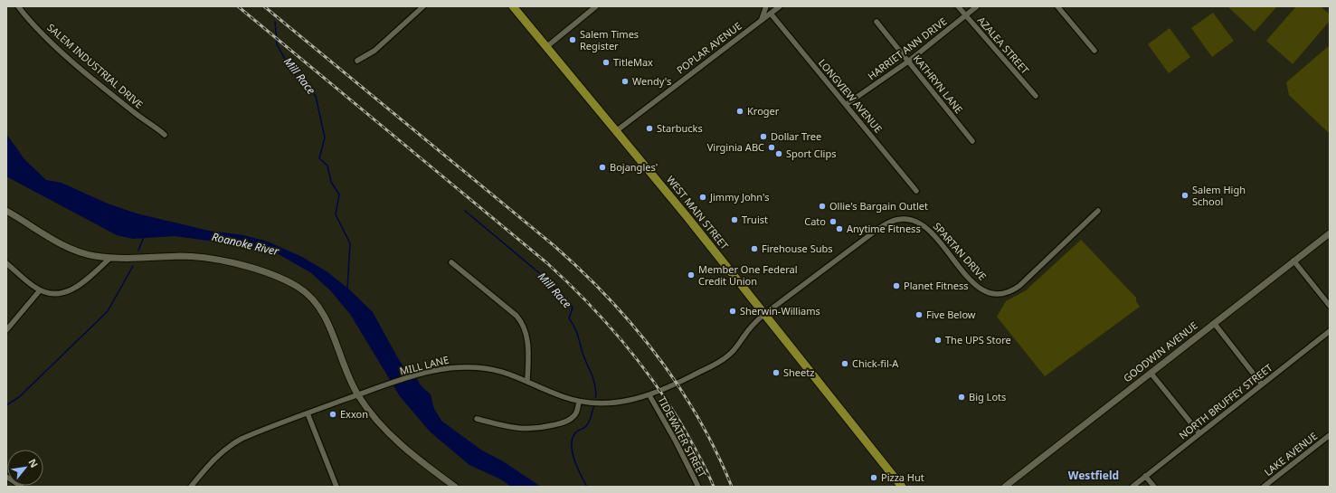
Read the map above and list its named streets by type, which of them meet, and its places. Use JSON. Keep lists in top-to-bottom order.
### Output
{
  "streets": {
    "main road": ["WEST MAIN STREET"],
    "street": [
      "AZALEA STREET",
      "POPLAR AVENUE",
      "HARRIET ANN DRIVE",
      "SALEM INDUSTRIAL DRIVE",
      "KATHRYN LANE",
      "LONGVIEW AVENUE",
      "SPARTAN DRIVE",
      "GOODWIN AVENUE",
      "MILL LANE",
      "NORTH BRUFFEY STREET",
      "TIDEWATER STREET",
      "LAKE AVENUE"
    ]
  },
  "crossings": [
    ["AZALEA STREET", "HARRIET ANN DRIVE"],
    ["POPLAR AVENUE", "LONGVIEW AVENUE"],
    ["POPLAR AVENUE", "WEST MAIN STREET"],
    ["HARRIET ANN DRIVE", "KATHRYN LANE"],
    ["HARRIET ANN DRIVE", "LONGVIEW AVENUE"],
    ["WEST MAIN STREET", "SPARTAN DRIVE"],
    ["WEST MAIN STREET", "MILL LANE"],
    ["SPARTAN DRIVE", "MILL LANE"],
    ["MILL LANE", "TIDEWATER STREET"]
  ],
  "districts": ["Westfield"],
  "water": ["Mill Race", "Roanoke River"],
  "places": [
    "Salem Times Register",
    "TitleMax",
    "Wendy's",
    "Kroger",
    "Starbucks",
    "Dollar Tree",
    "Virginia ABC",
    "Sport Clips",
    "Bojangles'",
    "Salem High School",
    "Jimmy John's",
    "Ollie's Bargain Outlet",
    "Truist",
    "Cato",
    "Anytime Fitness",
    "Firehouse Subs",
    "Member One Federal Credit Union",
    "Planet Fitness",
    "Sherwin-Williams",
    "Five Below",
    "The UPS Store",
    "Chick-fil-A",
    "Sheetz",
    "Big Lots",
    "Exxon",
    "Pizza Hut"
  ],
  "north": "top right"
}
